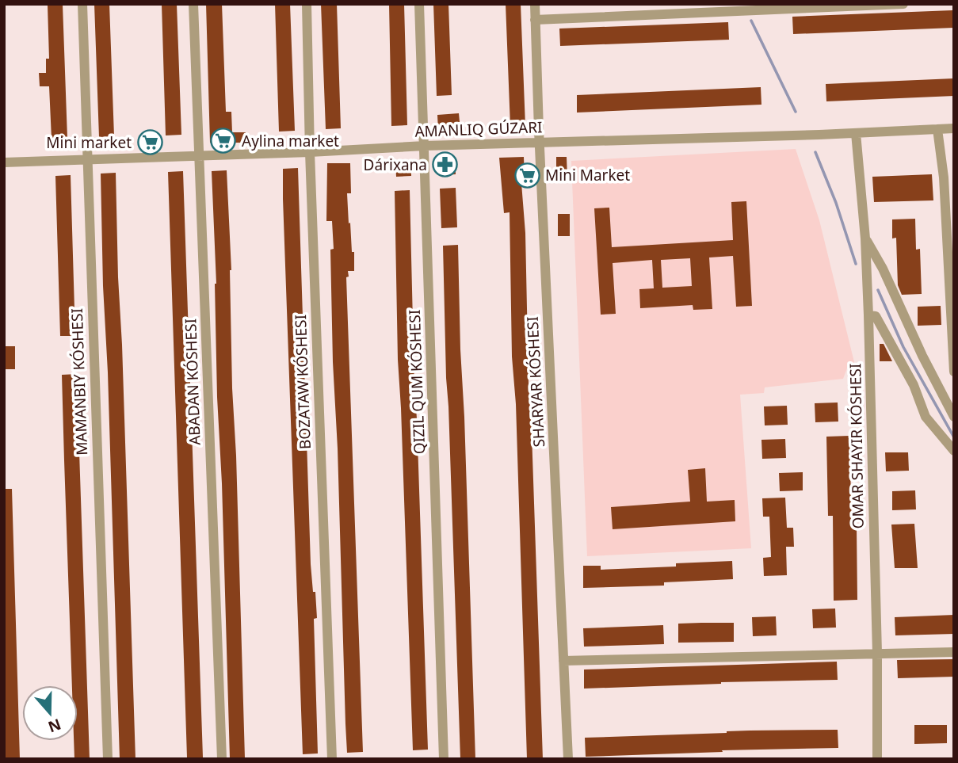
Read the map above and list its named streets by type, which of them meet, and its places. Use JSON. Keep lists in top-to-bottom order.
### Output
{
  "streets": {
    "street": [
      "MAMANBIY KÓSHESI",
      "ABADAN KÓSHESI",
      "BOZATAW KÓSHESI",
      "SHARYAR KÓSHESI"
    ]
  },
  "places": {
    "supermarket": ["Aylina market", "Mini market", "Mini Market"],
    "pharmacy": ["Dárixana"]
  },
  "north": "bottom"
}
